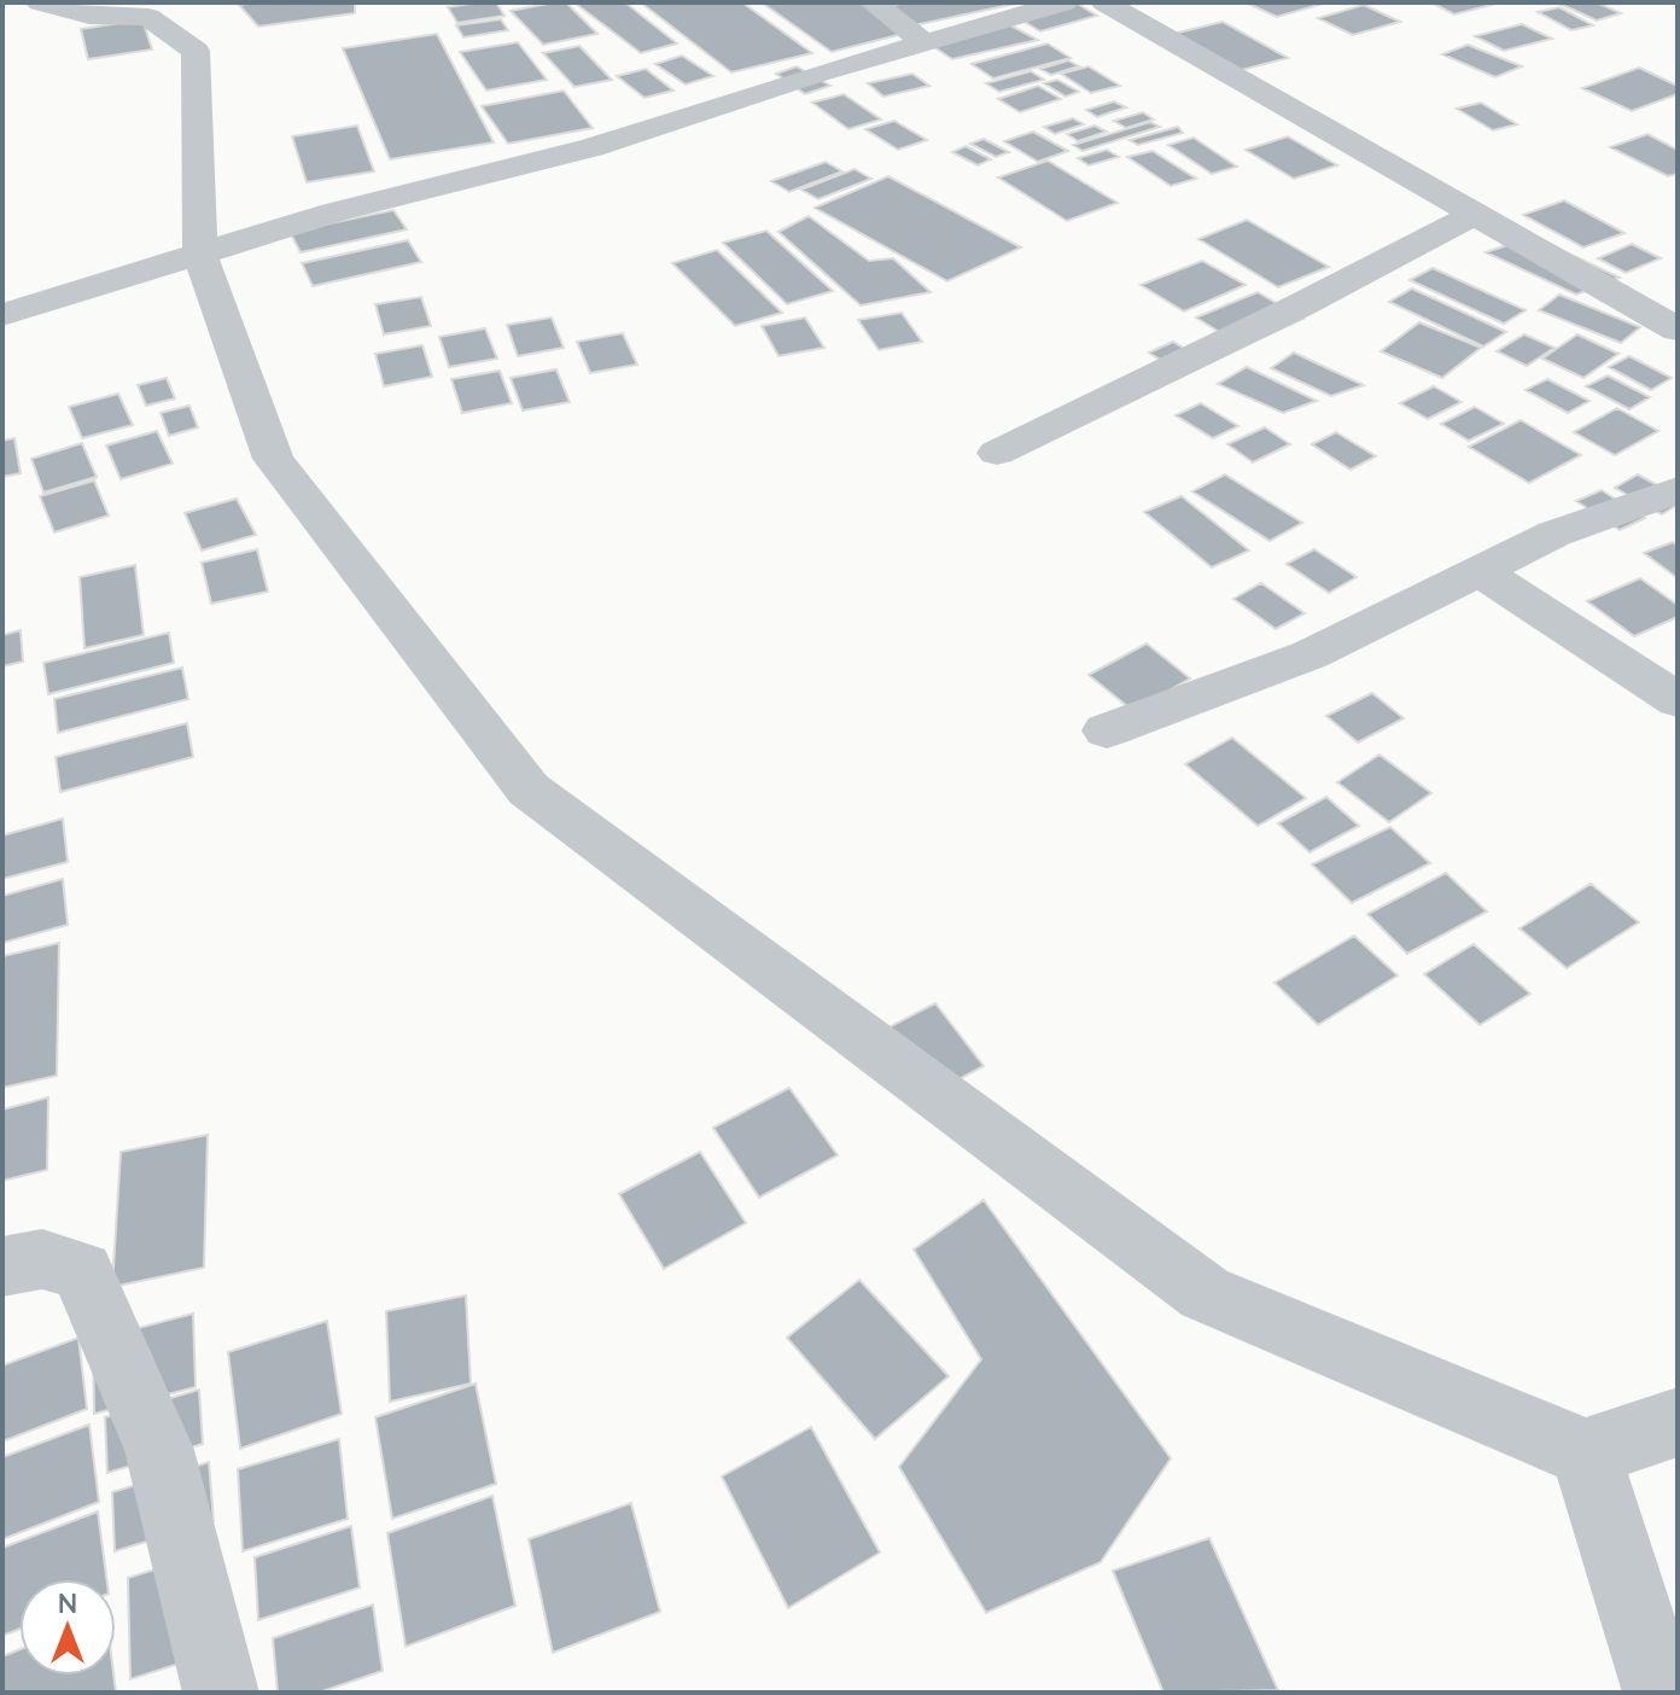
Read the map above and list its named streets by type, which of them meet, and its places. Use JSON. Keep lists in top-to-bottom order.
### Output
{
  "north": "top"
}
